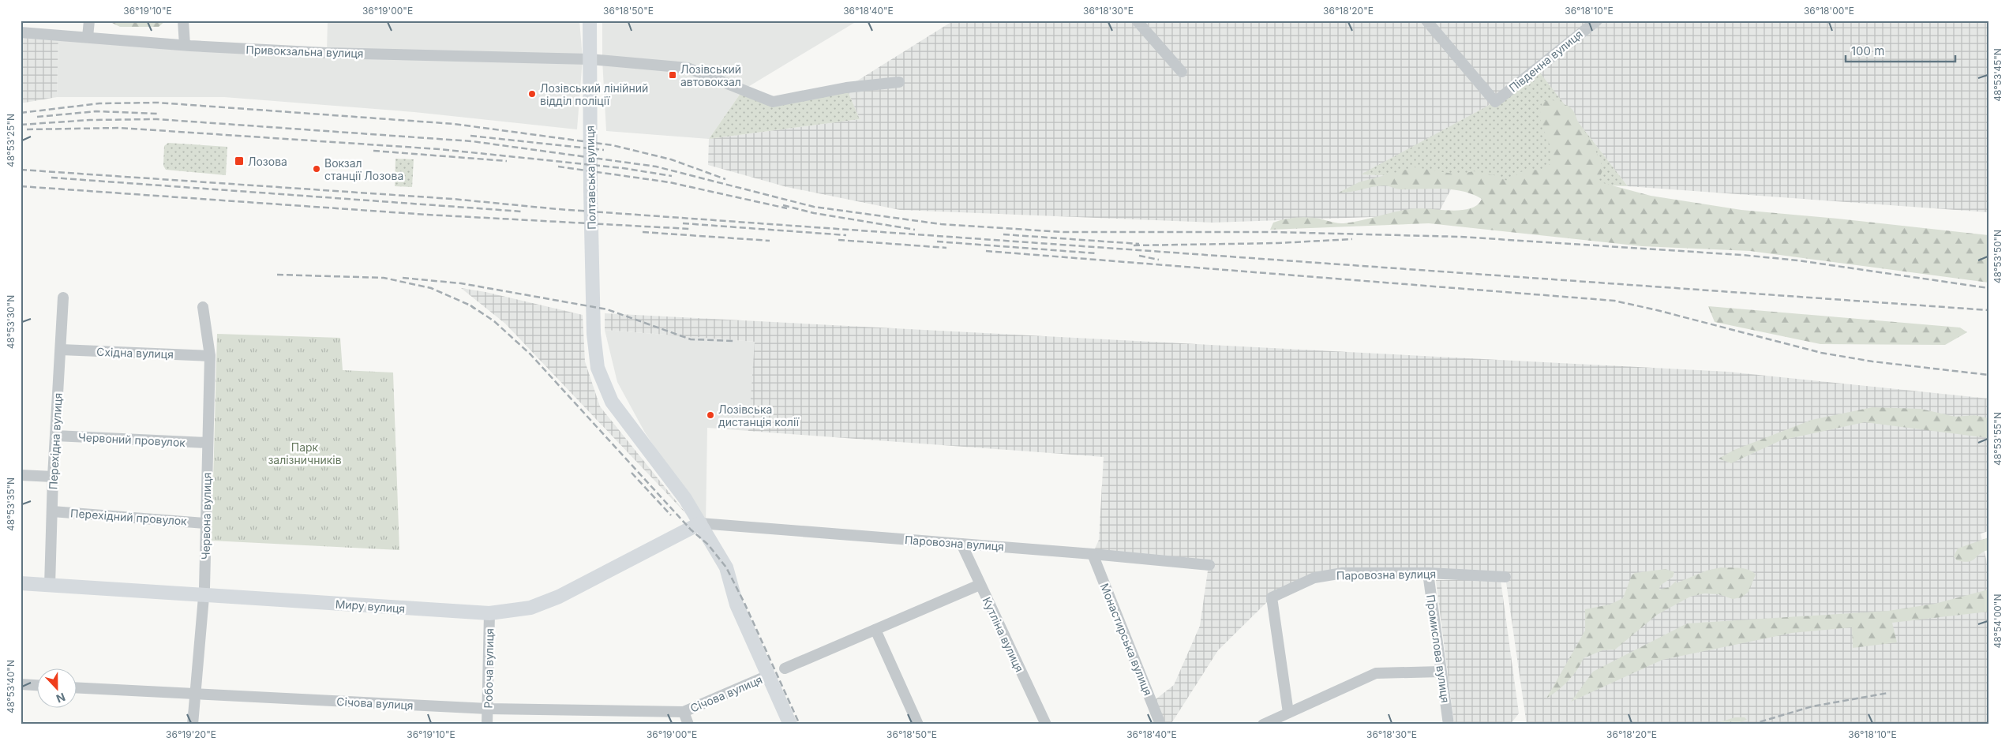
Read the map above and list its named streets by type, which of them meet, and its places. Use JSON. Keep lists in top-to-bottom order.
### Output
{
  "streets": {
    "main road": ["Полтавська вулиця", "Миру вулиця"],
    "street": [
      "Привокзальна вулиця",
      "Південна вулиця",
      "Східна вулиця",
      "Червоний провулок",
      "Перехідна вулиця",
      "Червона вулиця",
      "Перехідний провулок",
      "Паровозна вулиця",
      "Кутліна вулиця",
      "Монастирська вулиця",
      "Промислова вулиця",
      "Робоча вулиця",
      "Січова вулиця"
    ]
  },
  "crossings": [
    ["Привокзальна вулиця", "Полтавська вулиця"],
    ["Полтавська вулиця", "Паровозна вулиця"],
    ["Полтавська вулиця", "Миру вулиця"],
    ["Полтавська вулиця", "Січова вулиця"],
    ["Східна вулиця", "Перехідна вулиця"],
    ["Східна вулиця", "Червона вулиця"],
    ["Червоний провулок", "Перехідна вулиця"],
    ["Червоний провулок", "Червона вулиця"],
    ["Перехідна вулиця", "Перехідний провулок"],
    ["Перехідна вулиця", "Миру вулиця"],
    ["Червона вулиця", "Перехідний провулок"],
    ["Червона вулиця", "Миру вулиця"],
    ["Червона вулиця", "Січова вулиця"],
    ["Паровозна вулиця", "Миру вулиця"],
    ["Паровозна вулиця", "Кутліна вулиця"],
    ["Паровозна вулиця", "Монастирська вулиця"],
    ["Паровозна вулиця", "Промислова вулиця"],
    ["Миру вулиця", "Робоча вулиця"],
    ["Робоча вулиця", "Січова вулиця"]
  ],
  "parks": ["Парк залізничників"],
  "places": {
    "transit": ["Лозівський автовокзал", "Лозова"],
    "other": ["Лозівський лінійний відділ поліції", "Вокзал станції Лозова", "Лозівська дистанція колії"]
  },
  "scale_bar": "100 m",
  "north": "bottom",
  "coordinates": [
    "36°19'10\"E",
    "36°19'00\"E",
    "36°18'50\"E",
    "36°18'40\"E",
    "36°18'30\"E",
    "36°18'20\"E",
    "36°18'10\"E",
    "36°18'00\"E",
    "48°53'45\"N",
    "48°53'25\"N",
    "48°53'50\"N",
    "48°53'30\"N",
    "48°53'55\"N",
    "48°53'35\"N",
    "48°54'00\"N",
    "48°53'40\"N",
    "36°19'20\"E"
  ]
}
